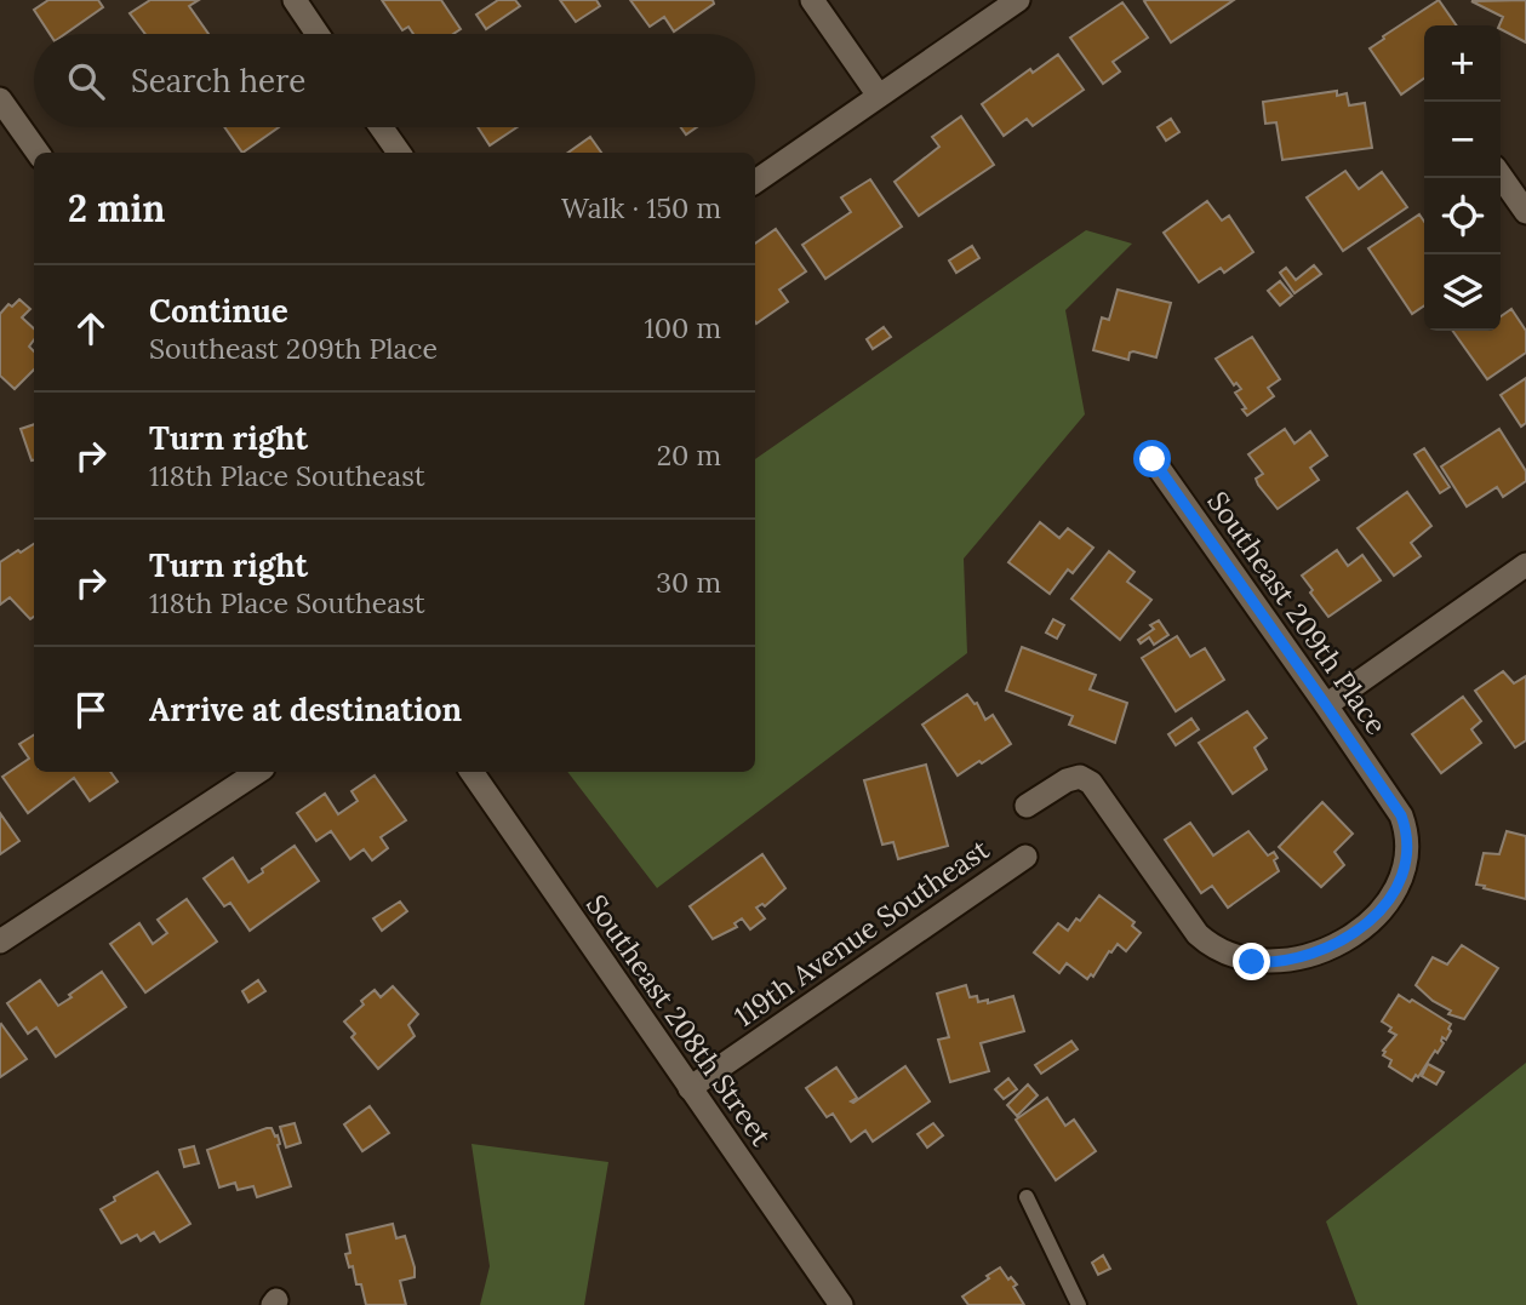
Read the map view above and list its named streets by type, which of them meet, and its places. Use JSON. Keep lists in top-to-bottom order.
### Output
{
  "streets": {
    "street": ["Southeast 209th Place", "119th Avenue Southeast", "Southeast 208th Street"]
  },
  "crossings": [
    ["119th Avenue Southeast", "Southeast 208th Street"]
  ],
  "page": {
    "map_buttons": ["+", "−"],
    "search": "Search here",
    "heading": ["2 min", "Walk · 150 m"],
    "list": [
      ["Continue", "Southeast 209th Place", "100 m"],
      ["Turn right", "118th Place Southeast", "20 m"],
      ["Turn right", "118th Place Southeast", "30 m"],
      "Arrive at destination"
    ]
  }
}
